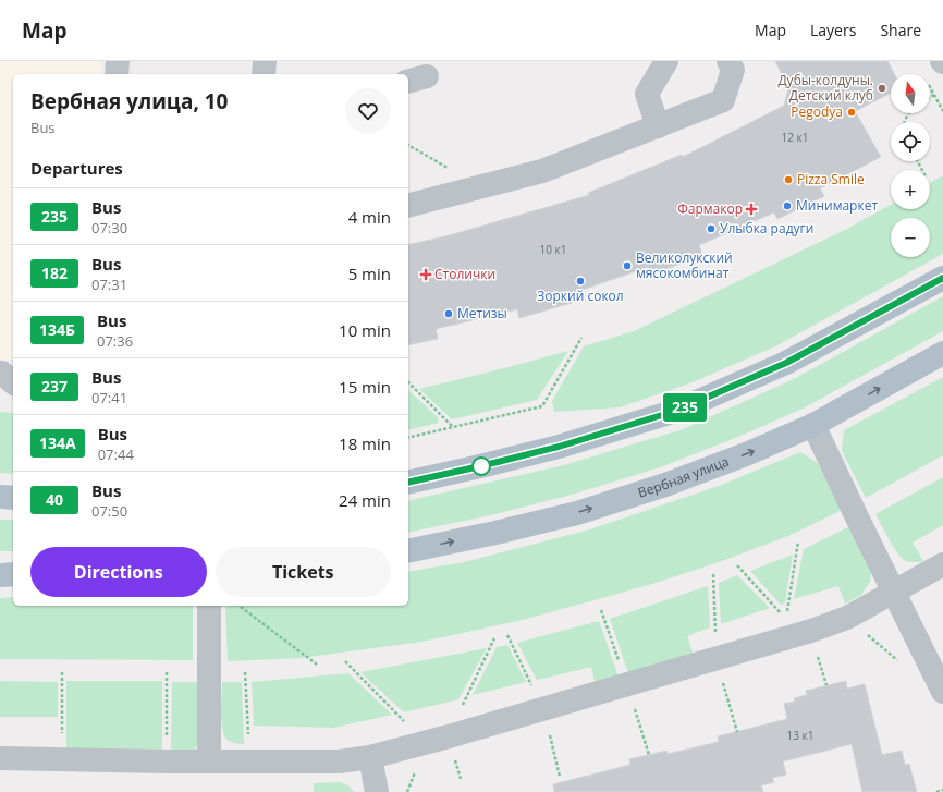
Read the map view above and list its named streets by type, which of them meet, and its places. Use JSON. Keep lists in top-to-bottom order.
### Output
{
  "streets": {
    "main road": ["Вербная улица"]
  },
  "places": {
    "other": [
      "Дубы-колдуны. Детский клуб",
      "Pegodya",
      "Pizza Smile",
      "Минимаркет",
      "Улыбка радуги",
      "Великолукский мясокомбинат",
      "Зоркий сокол",
      "Метизы"
    ],
    "health": ["Фармакор", "Столички"]
  },
  "lines": ["bus line 235"],
  "house_numbers": ["12 к1", "10 к1", "13 к1"],
  "north": "top",
  "page": {
    "header": "Map",
    "nav": ["Map", "Layers", "Share"],
    "on_map": "235",
    "map_buttons": ["+", "−"],
    "heading": [
      ["Вербная улица, 10", "Bus"],
      "Departures"
    ],
    "list": [
      {
        "mark": "235",
        "name": "Bus",
        "note": "07:30",
        "value": "4 min"
      },
      {
        "mark": "182",
        "name": "Bus",
        "note": "07:31",
        "value": "5 min"
      },
      {
        "mark": "134Б",
        "name": "Bus",
        "note": "07:36",
        "value": "10 min"
      },
      {
        "mark": "237",
        "name": "Bus",
        "note": "07:41",
        "value": "15 min"
      },
      {
        "mark": "134А",
        "name": "Bus",
        "note": "07:44",
        "value": "18 min"
      },
      {
        "mark": "40",
        "name": "Bus",
        "note": "07:50",
        "value": "24 min"
      }
    ],
    "buttons": ["Directions", "Tickets"]
  }
}
